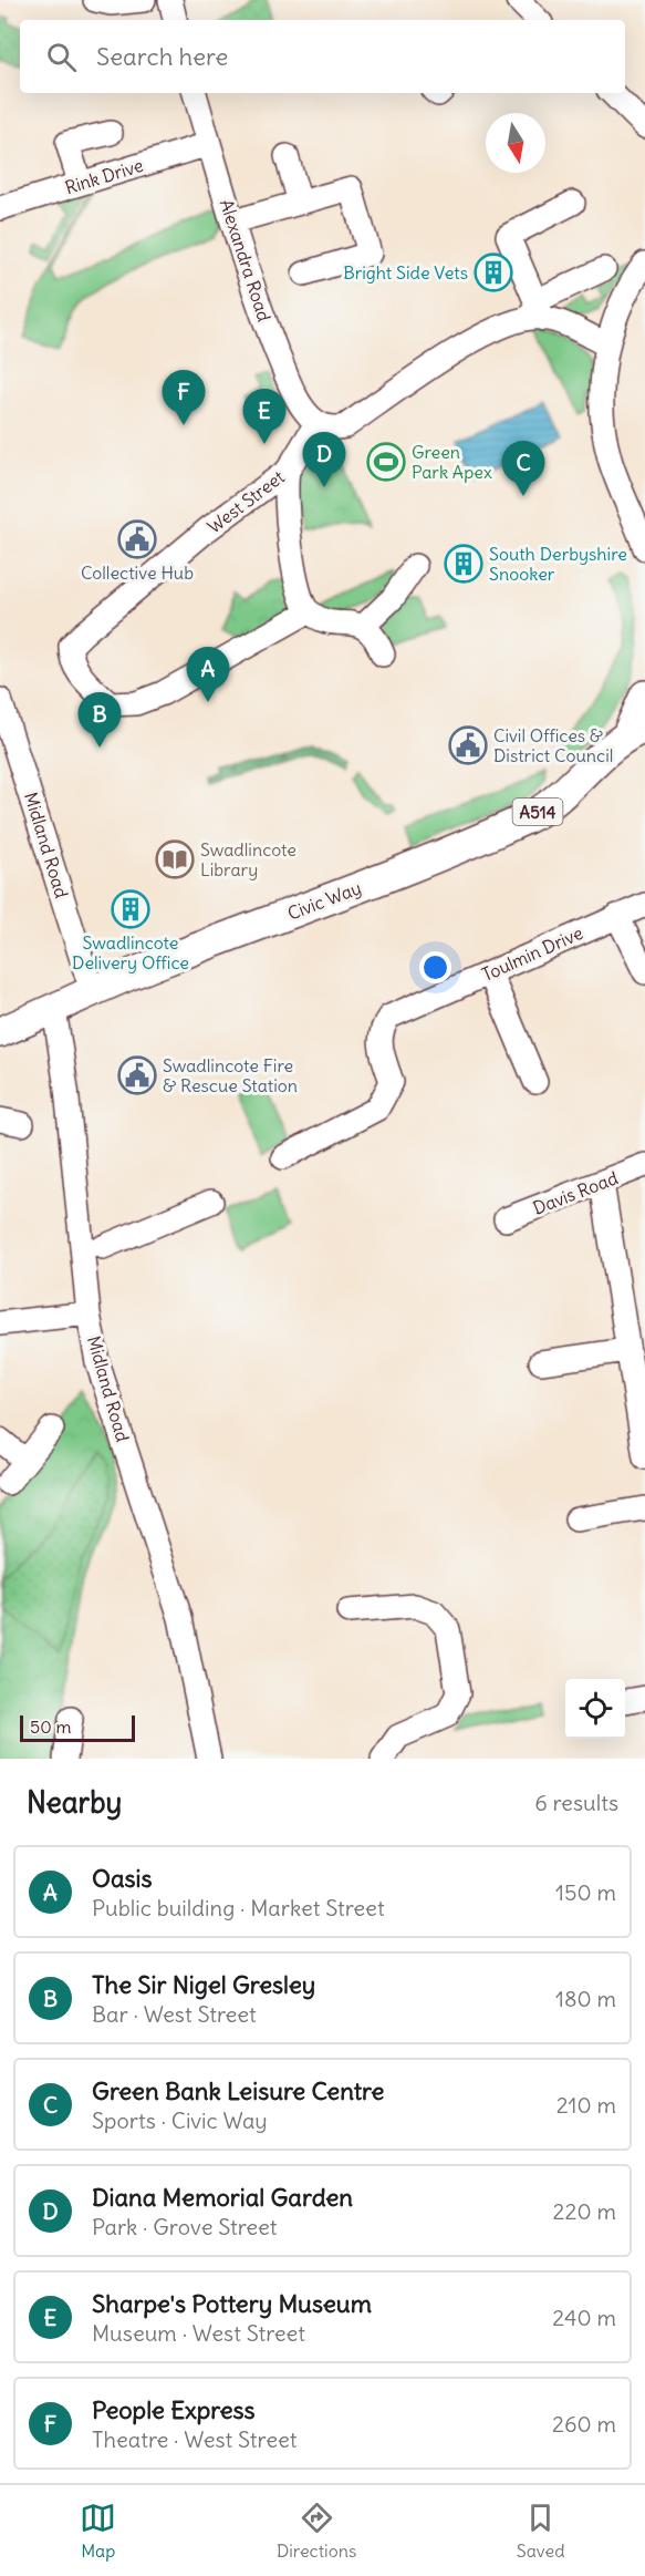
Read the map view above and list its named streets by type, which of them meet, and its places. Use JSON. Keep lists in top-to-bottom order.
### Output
{
  "streets": {
    "main road": ["A514", "Civic Way"],
    "street": [
      "Rink Drive",
      "Alexandra Road",
      "West Street",
      "Midland Road",
      "Toulmin Drive",
      "Davis Road"
    ]
  },
  "crossings": [
    ["Rink Drive", "Alexandra Road"],
    ["Alexandra Road", "West Street"],
    ["Midland Road", "Civic Way"]
  ],
  "places": {
    "building": ["Bright Side Vets", "South Derbyshire Snooker", "Swadlincote Delivery Office"],
    "sports": ["Green Park Apex"],
    "public building": ["Collective Hub", "Civil Offices & District Council", "Swadlincote Fire & Rescue Station"],
    "library": ["Swadlincote Library"]
  },
  "scale_bar": "50 m",
  "north": "bottom",
  "page": {
    "search": "Search here",
    "pins": [
      "F",
      "E",
      "D",
      "C",
      "A",
      "B"
    ],
    "scale": "50 m",
    "heading": ["Nearby", "6 results"],
    "list": [
      {
        "mark": "A",
        "name": "Oasis",
        "note": "Public building · Market Street",
        "value": "150 m"
      },
      {
        "mark": "B",
        "name": "The Sir Nigel Gresley",
        "note": "Bar · West Street",
        "value": "180 m"
      },
      {
        "mark": "C",
        "name": "Green Bank Leisure Centre",
        "note": "Sports · Civic Way",
        "value": "210 m"
      },
      {
        "mark": "D",
        "name": "Diana Memorial Garden",
        "note": "Park · Grove Street",
        "value": "220 m"
      },
      {
        "mark": "E",
        "name": "Sharpe's Pottery Museum",
        "note": "Museum · West Street",
        "value": "240 m"
      },
      {
        "mark": "F",
        "name": "People Express",
        "note": "Theatre · West Street",
        "value": "260 m"
      }
    ],
    "nav": ["Map", "Directions", "Saved"]
  }
}
